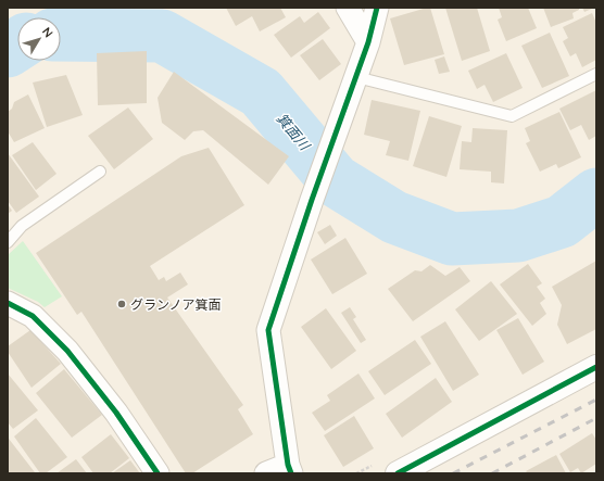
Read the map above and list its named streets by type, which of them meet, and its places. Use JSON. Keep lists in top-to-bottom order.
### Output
{
  "water": ["箕面川"],
  "places": ["グランノア箕面"],
  "north": "top right"
}
